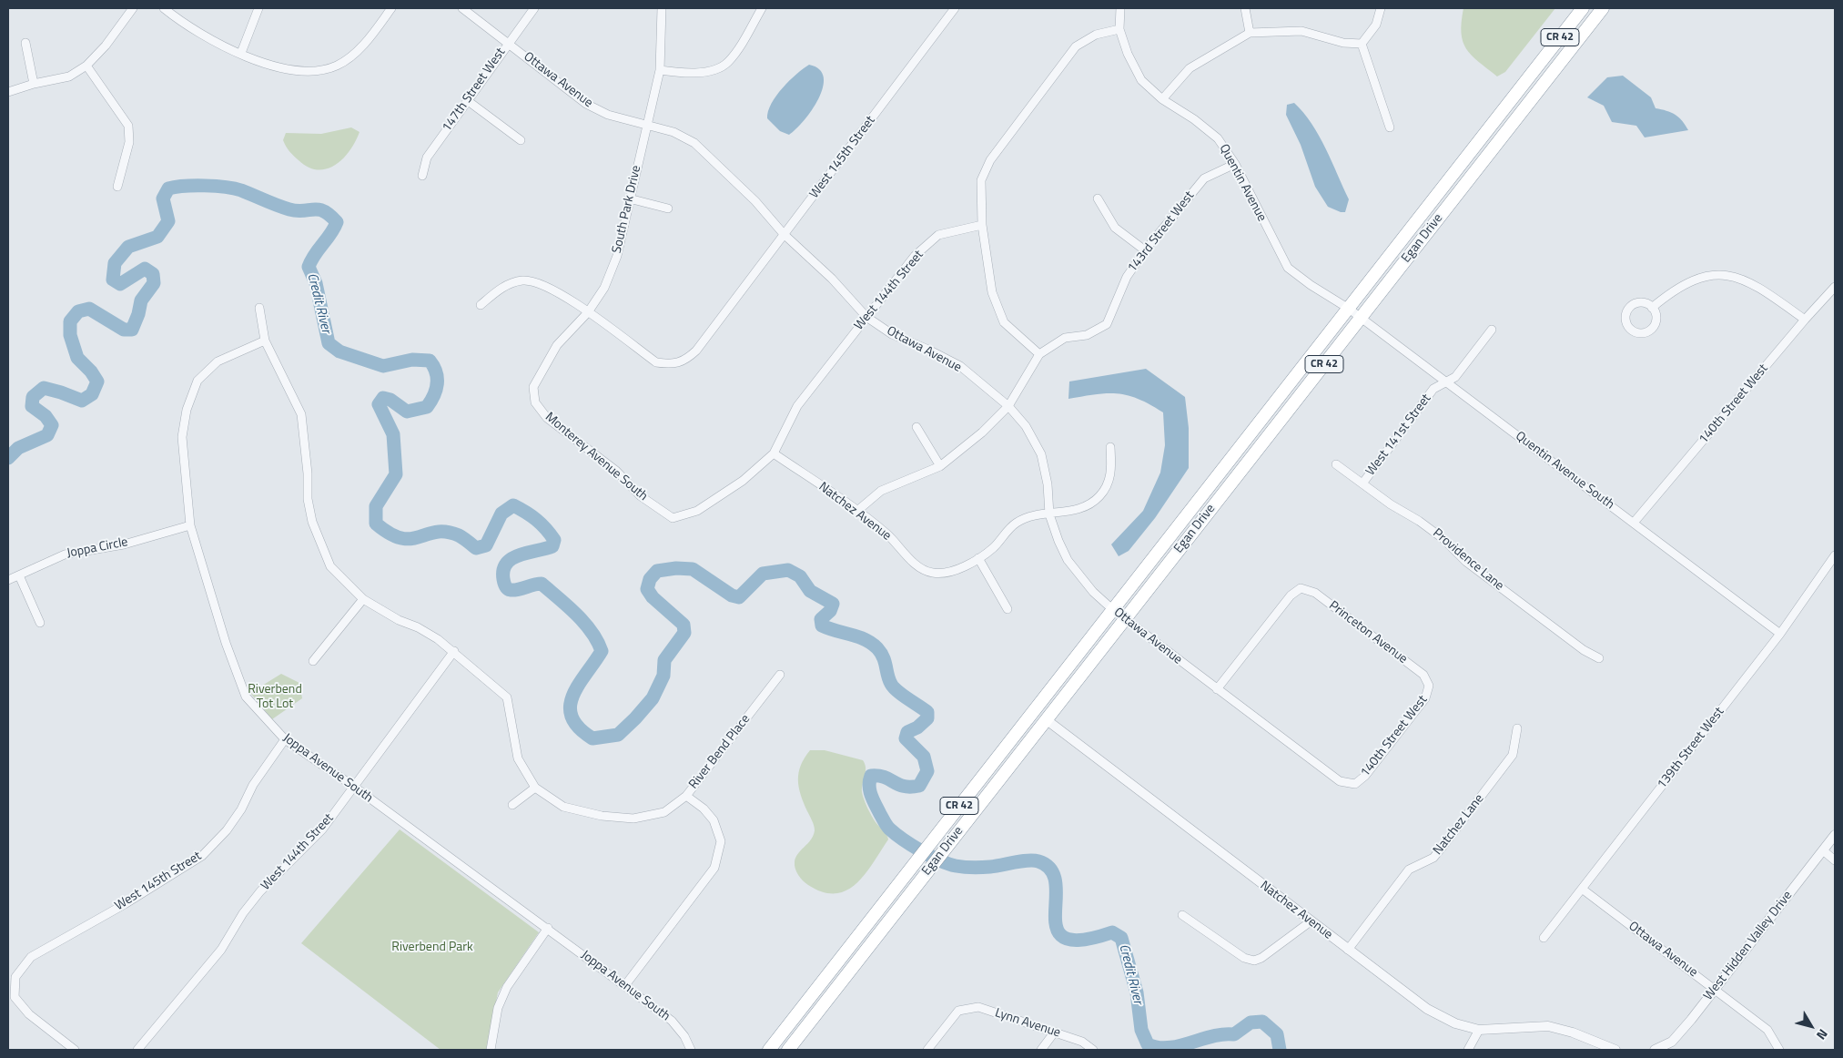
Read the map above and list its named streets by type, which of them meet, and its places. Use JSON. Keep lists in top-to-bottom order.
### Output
{
  "streets": {
    "highway": ["CR 42", "Egan Drive"],
    "street": [
      "Ottawa Avenue",
      "147th Street West",
      "West 145th Street",
      "Quentin Avenue",
      "South Park Drive",
      "143rd Street West",
      "West 144th Street",
      "140th Street West",
      "West 141st Street",
      "Monterey Avenue South",
      "Quentin Avenue South",
      "Natchez Avenue",
      "Joppa Circle",
      "Providence Lane",
      "Princeton Avenue",
      "139th Street West",
      "River Bend Place",
      "Joppa Avenue South",
      "Natchez Lane",
      "West Hidden Valley Drive",
      "Lynn Avenue"
    ]
  },
  "crossings": [
    ["Ottawa Avenue", "147th Street West"],
    ["Ottawa Avenue", "West 145th Street"],
    ["Ottawa Avenue", "South Park Drive"],
    ["Ottawa Avenue", "143rd Street West"],
    ["Ottawa Avenue", "Egan Drive"],
    ["Ottawa Avenue", "West 144th Street"],
    ["Ottawa Avenue", "140th Street West"],
    ["Ottawa Avenue", "Princeton Avenue"],
    ["Ottawa Avenue", "139th Street West"],
    ["Ottawa Avenue", "West Hidden Valley Drive"],
    ["West 145th Street", "South Park Drive"],
    ["West 145th Street", "Joppa Avenue South"],
    ["Quentin Avenue", "143rd Street West"],
    ["Quentin Avenue", "Egan Drive"],
    ["Quentin Avenue", "Quentin Avenue South"],
    ["South Park Drive", "Monterey Avenue South"],
    ["143rd Street West", "Natchez Avenue"],
    ["Egan Drive", "Quentin Avenue South"],
    ["Egan Drive", "Natchez Avenue"],
    ["West 144th Street", "Monterey Avenue South"],
    ["West 144th Street", "Natchez Avenue"],
    ["West 144th Street", "Joppa Avenue South"],
    ["140th Street West", "Quentin Avenue South"],
    ["140th Street West", "Princeton Avenue"],
    ["West 141st Street", "Quentin Avenue South"],
    ["West 141st Street", "Providence Lane"],
    ["Quentin Avenue South", "139th Street West"],
    ["Natchez Avenue", "Natchez Lane"],
    ["Joppa Circle", "Joppa Avenue South"],
    ["River Bend Place", "Joppa Avenue South"]
  ],
  "water": ["Credit River"],
  "parks": ["Riverbend Tot Lot", "Riverbend Park"],
  "north": "bottom right"
}
